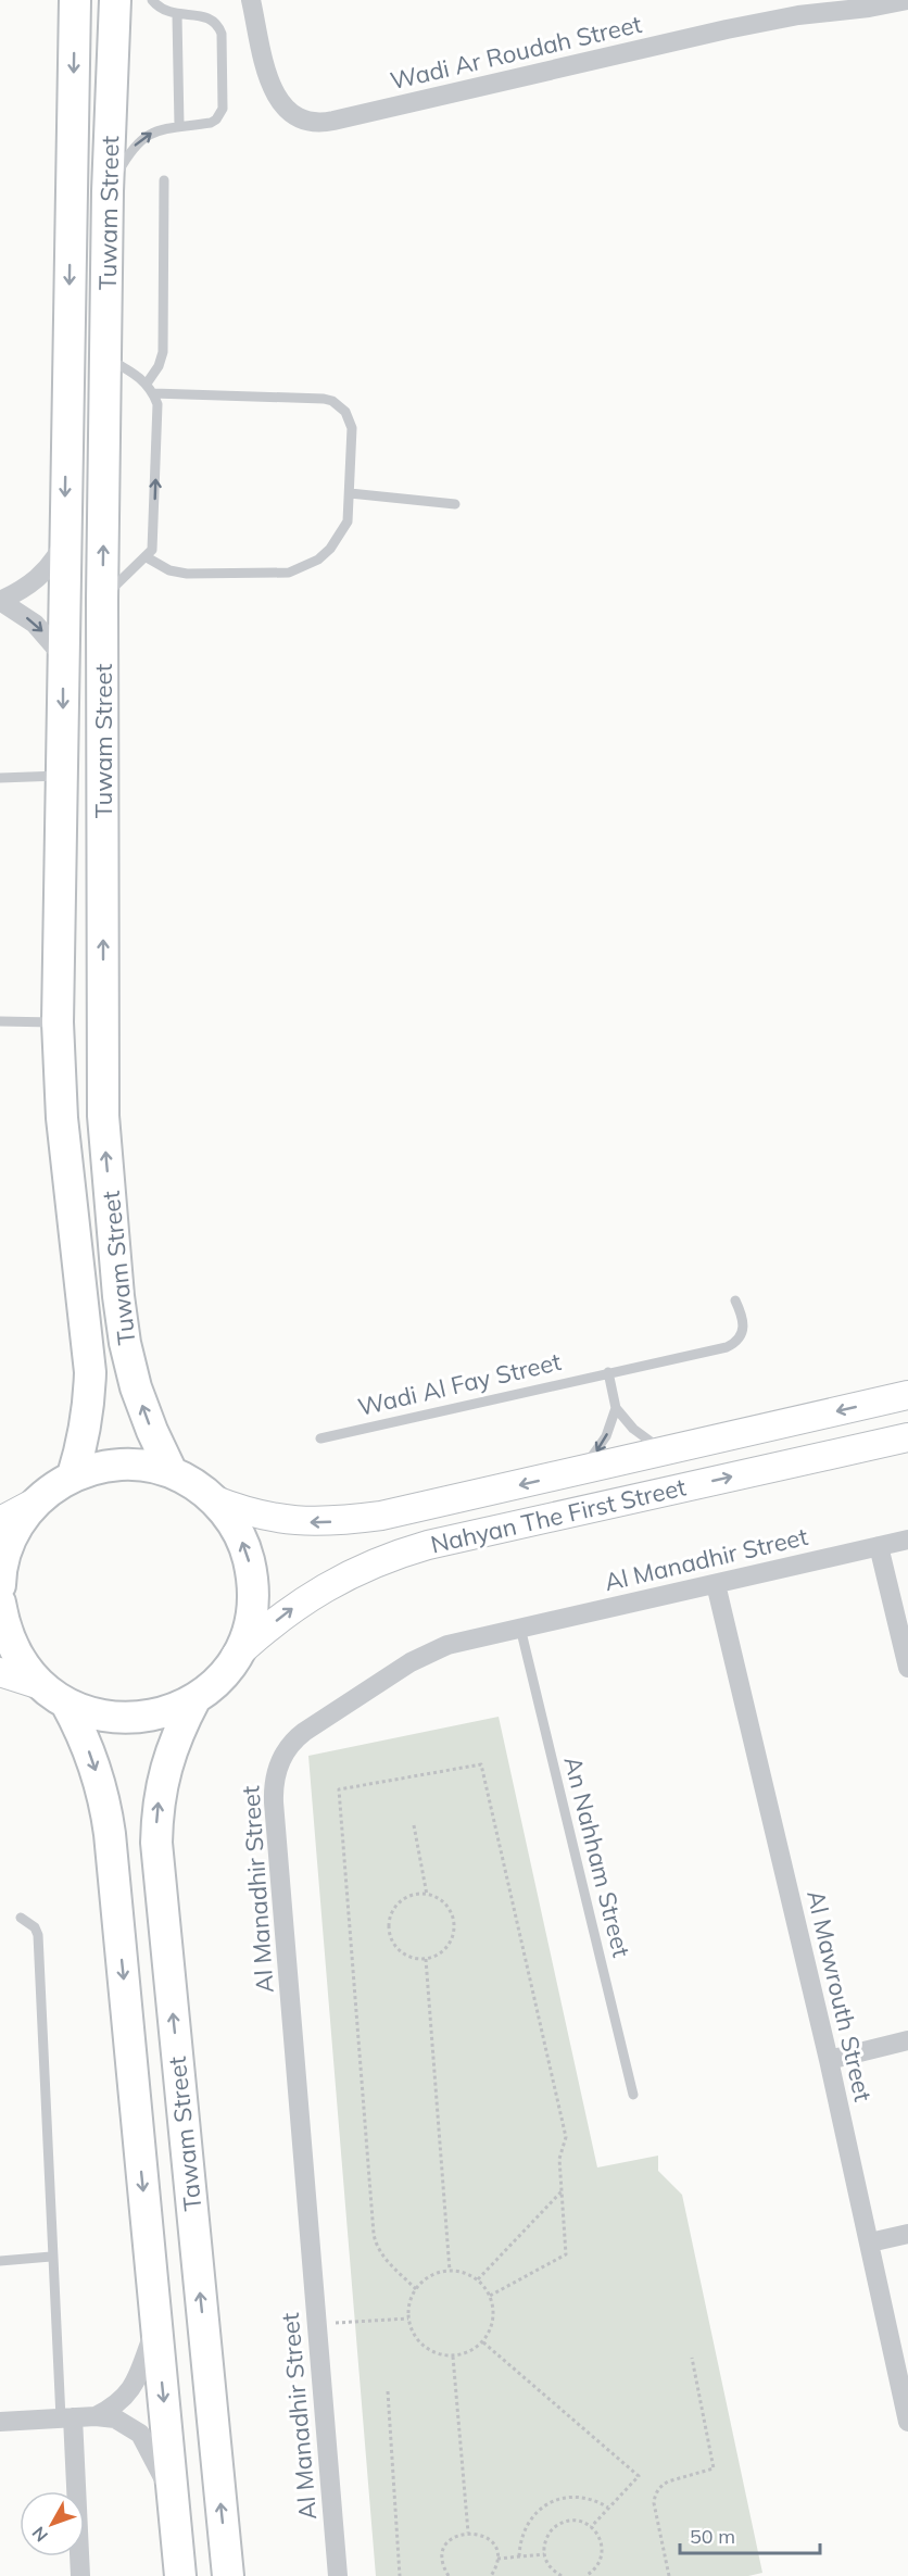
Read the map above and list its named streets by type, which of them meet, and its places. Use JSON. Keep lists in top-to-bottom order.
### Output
{
  "streets": {
    "main road": ["Tuwam Street", "Nahyan The First Street", "Tawam Street"],
    "street": ["Wadi Ar Roudah Street", "Al Manadhir Street", "Al Mawrouth Street"],
    "lane": ["Wadi Al Fay Street", "An Nahham Street"]
  },
  "crossings": [
    ["Al Manadhir Street", "An Nahham Street"],
    ["Al Manadhir Street", "Al Mawrouth Street"]
  ],
  "scale_bar": "50 m",
  "north": "bottom left"
}
